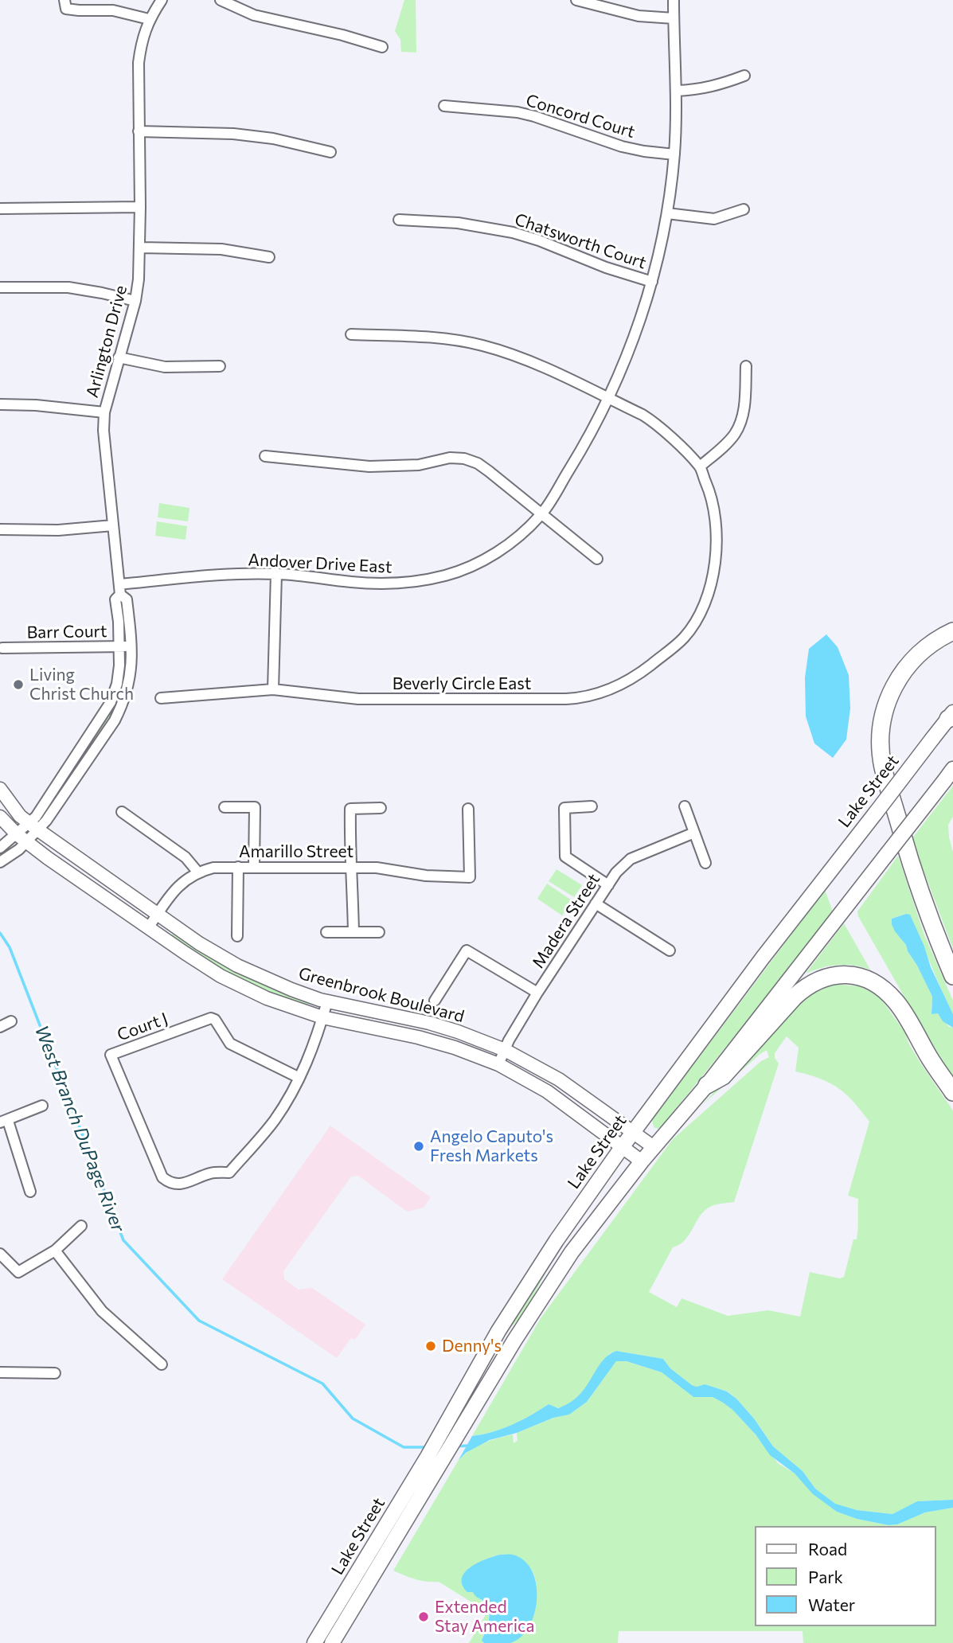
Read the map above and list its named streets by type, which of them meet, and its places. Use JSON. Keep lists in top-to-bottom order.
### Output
{
  "streets": {
    "main road": ["Lake Street", "Greenbrook Boulevard"],
    "street": [
      "Concord Court",
      "Chatsworth Court",
      "Arlington Drive",
      "Andover Drive East",
      "Barr Court",
      "Beverly Circle East",
      "Amarillo Street",
      "Madera Street",
      "Court J"
    ]
  },
  "crossings": [
    ["Concord Court", "Andover Drive East"],
    ["Chatsworth Court", "Andover Drive East"],
    ["Arlington Drive", "Andover Drive East"],
    ["Arlington Drive", "Barr Court"],
    ["Arlington Drive", "Greenbrook Boulevard"],
    ["Lake Street", "Greenbrook Boulevard"],
    ["Madera Street", "Greenbrook Boulevard"]
  ],
  "water": ["West Branch DuPage River"],
  "places": [
    "Living Christ Church",
    "Angelo Caputo's Fresh Markets",
    "Denny's",
    "Extended Stay America"
  ],
  "legend": ["Road", "Park", "Water"]
}
